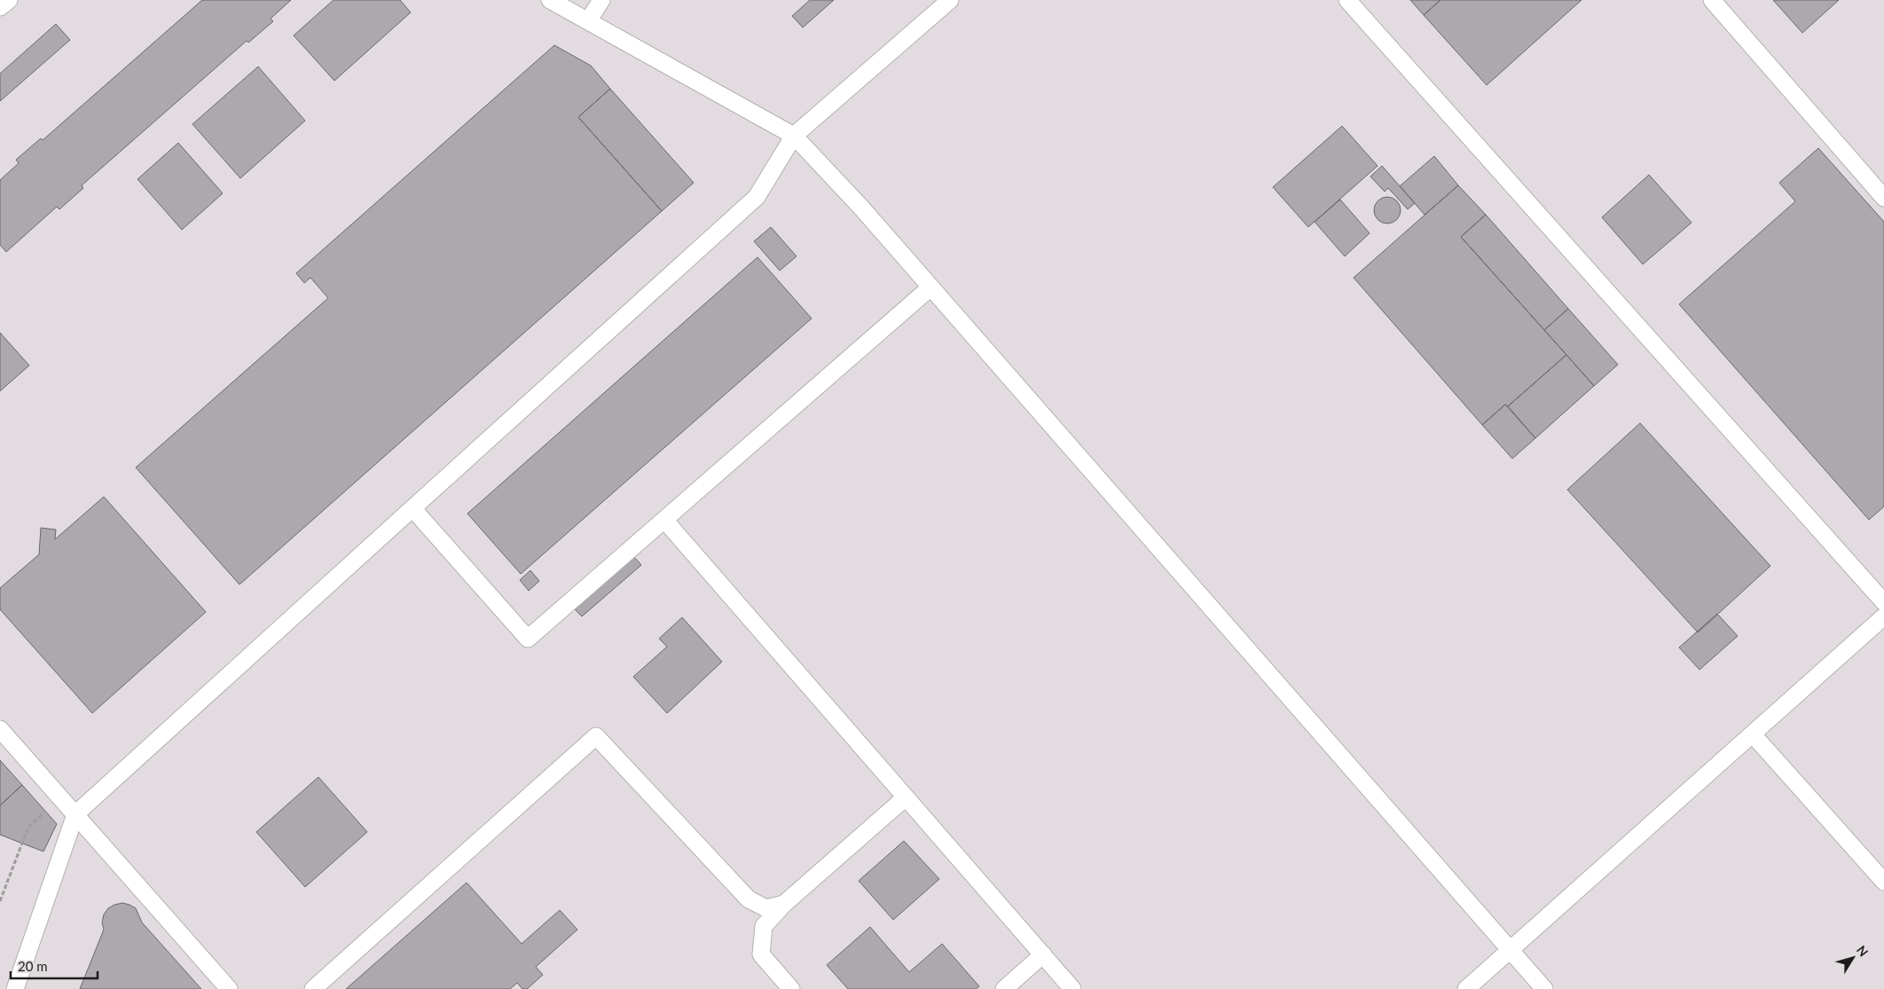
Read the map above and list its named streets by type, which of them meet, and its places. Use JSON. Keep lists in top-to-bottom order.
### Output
{
  "scale_bar": "20 m",
  "north": "top right"
}
